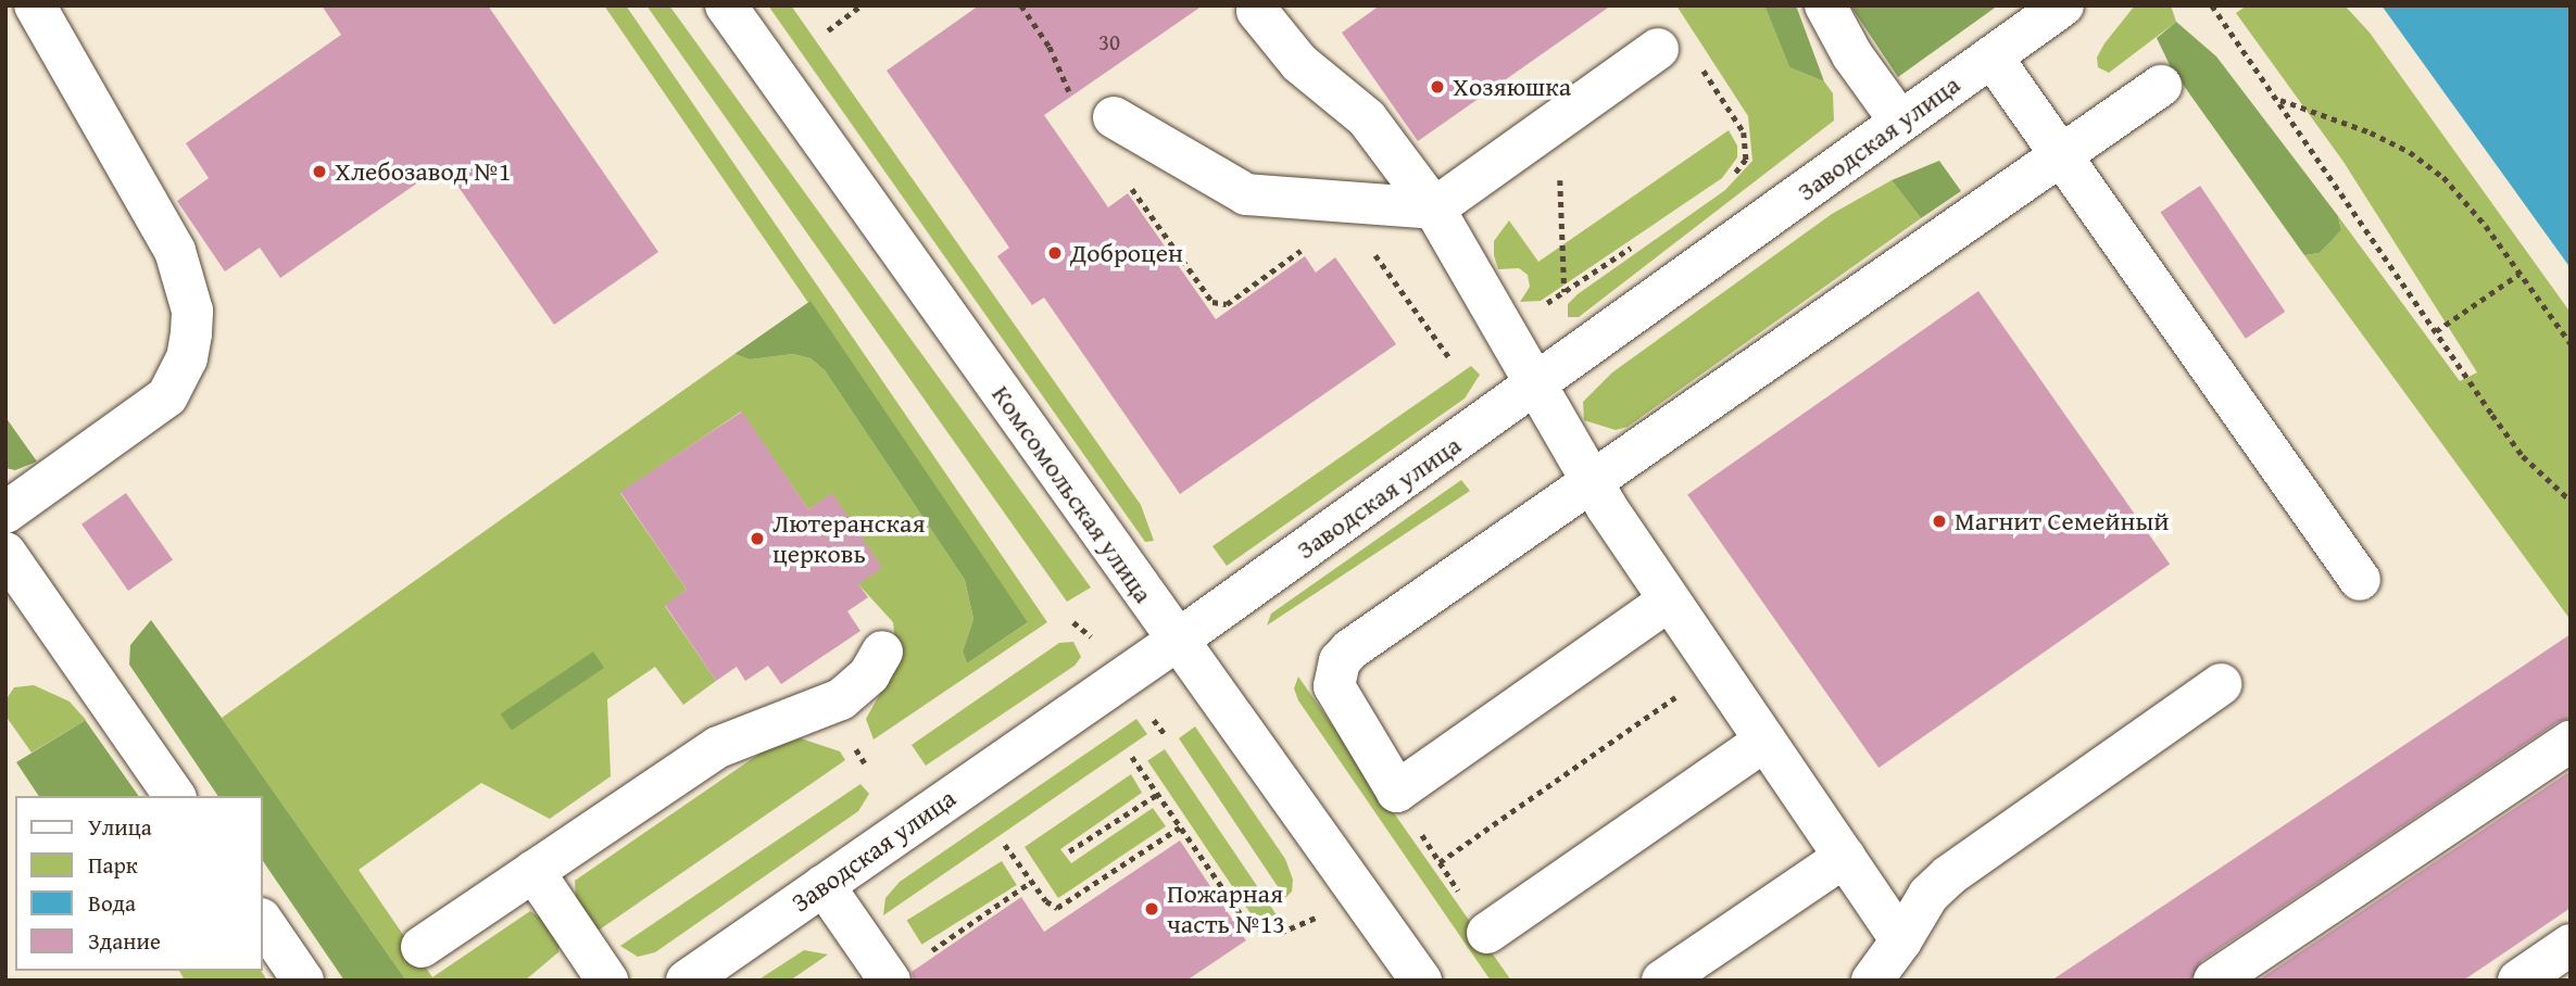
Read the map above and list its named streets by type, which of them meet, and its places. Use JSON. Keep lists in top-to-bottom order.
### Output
{
  "streets": {
    "street": ["Заводская улица", "Комсомольская улица"]
  },
  "crossings": [
    ["Заводская улица", "Комсомольская улица"]
  ],
  "places": [
    "Хозяюшка",
    "Хлебозавод №1",
    "Доброцен",
    "Магнит Семейный",
    "Лютеранская церковь",
    "Пожарная часть №13"
  ],
  "house_numbers": ["30"],
  "legend": [
    "Улица",
    "Парк",
    "Вода",
    "Здание"
  ]
}
